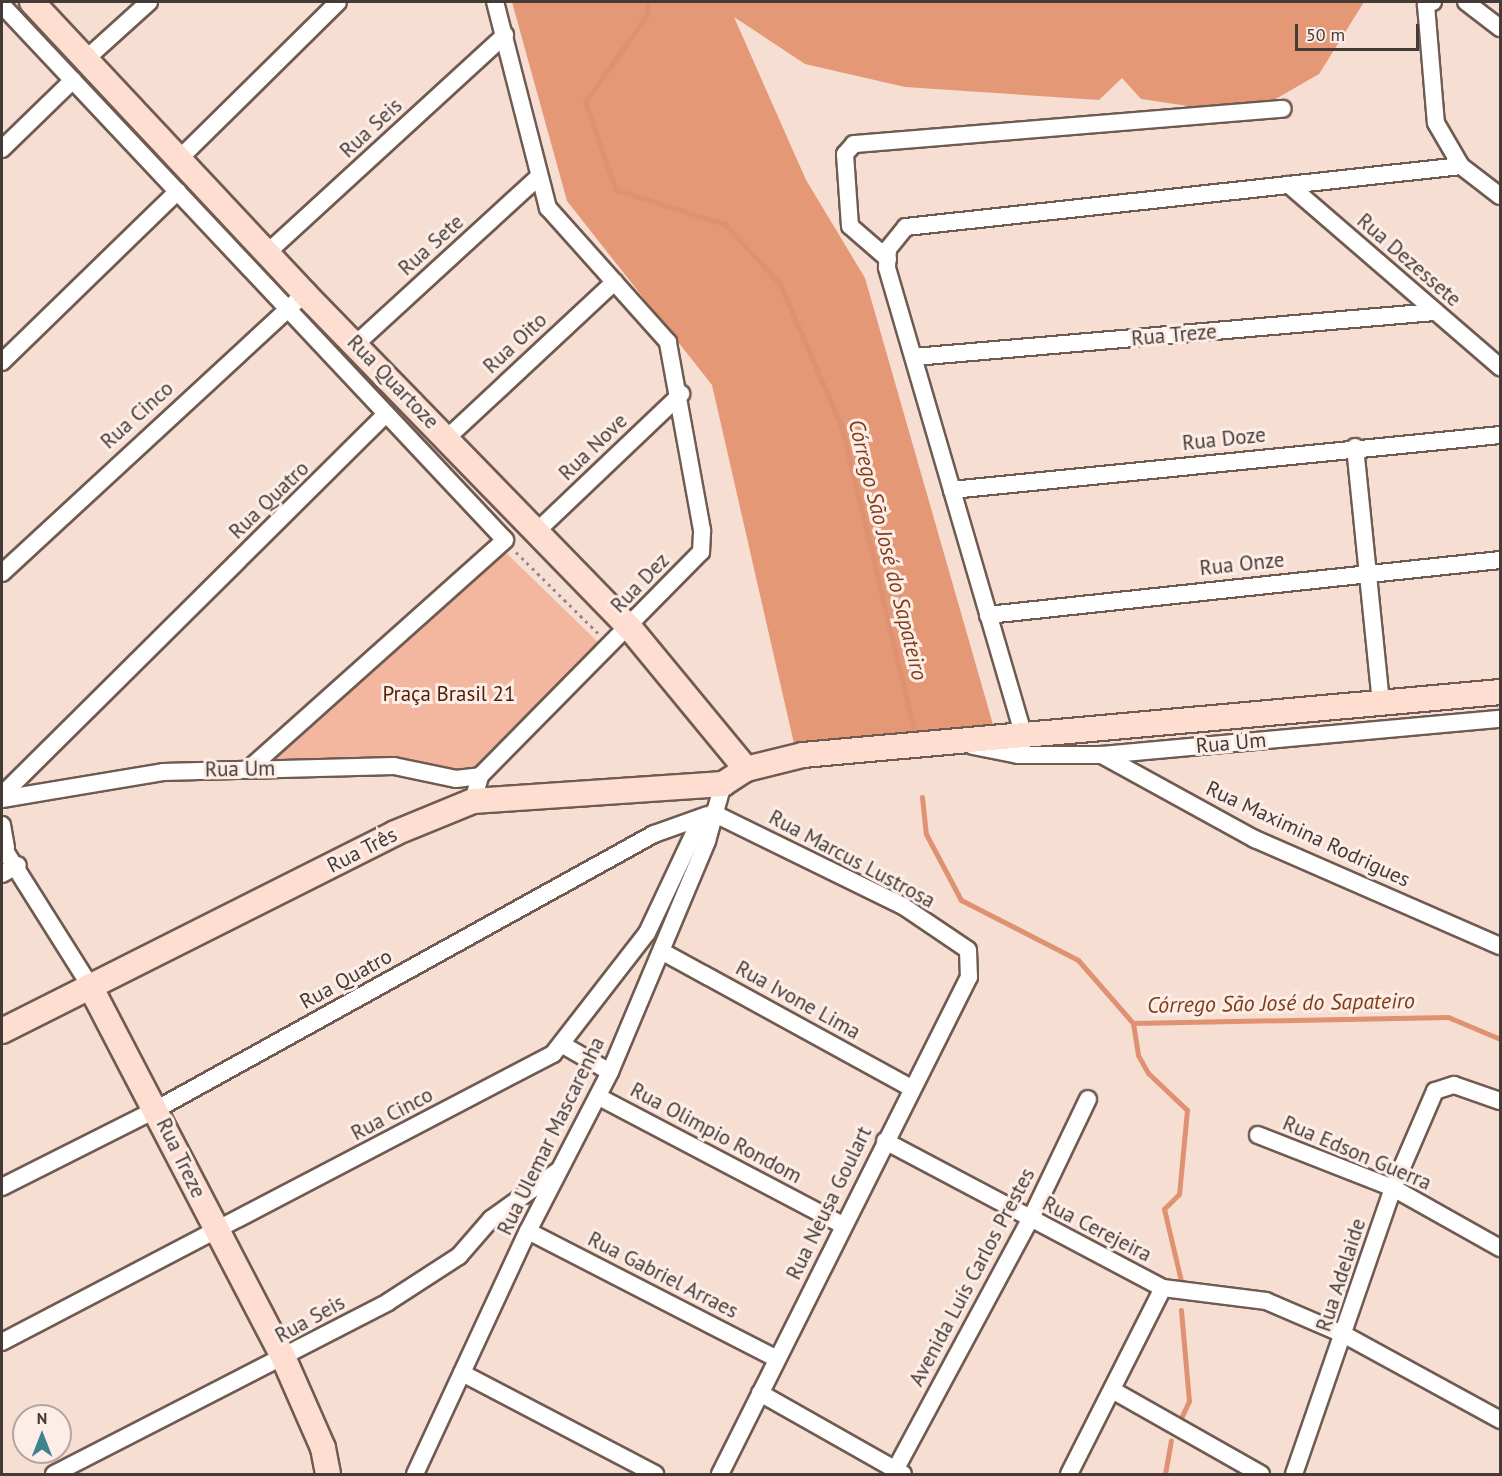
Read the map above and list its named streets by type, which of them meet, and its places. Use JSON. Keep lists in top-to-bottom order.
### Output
{
  "streets": {
    "street": [
      "Rua Seis",
      "Rua Sete",
      "Rua Dezessete",
      "Rua Treze",
      "Rua Oito",
      "Rua Quartoze",
      "Rua Cinco",
      "Rua Doze",
      "Rua Nove",
      "Rua Quatro",
      "Rua Onze",
      "Rua Dez",
      "Rua Um",
      "Rua Maximina Rodrigues",
      "Rua Três",
      "Rua Marcus Lustrosa",
      "Rua Ivone Lima",
      "Rua Olimpio Rondom",
      "Rua Ulemar Mascarenha",
      "Rua Edson Guerra",
      "Rua Neusa Goulart",
      "Rua Cerejeira",
      "Rua Gabriel Arraes",
      "Rua Adelaide",
      "Avenida Luís Carlos Prestes"
    ]
  },
  "crossings": [
    ["Rua Seis", "Rua Treze"],
    ["Rua Seis", "Rua Quartoze"],
    ["Rua Seis", "Rua Ulemar Mascarenha"],
    ["Rua Sete", "Rua Quartoze"],
    ["Rua Dezessete", "Rua Treze"],
    ["Rua Treze", "Rua Cinco"],
    ["Rua Treze", "Rua Quatro"],
    ["Rua Treze", "Rua Três"],
    ["Rua Oito", "Rua Quartoze"],
    ["Rua Quartoze", "Rua Cinco"],
    ["Rua Quartoze", "Rua Nove"],
    ["Rua Quartoze", "Rua Quatro"],
    ["Rua Quartoze", "Rua Dez"],
    ["Rua Quartoze", "Rua Um"],
    ["Rua Cinco", "Rua Quatro"],
    ["Rua Cinco", "Rua Marcus Lustrosa"],
    ["Rua Cinco", "Rua Ulemar Mascarenha"],
    ["Rua Nove", "Rua Dez"],
    ["Rua Quatro", "Rua Um"],
    ["Rua Quatro", "Rua Marcus Lustrosa"],
    ["Rua Quatro", "Rua Ulemar Mascarenha"],
    ["Rua Dez", "Rua Um"],
    ["Rua Um", "Rua Maximina Rodrigues"],
    ["Rua Um", "Rua Três"],
    ["Rua Marcus Lustrosa", "Rua Ulemar Mascarenha"],
    ["Rua Marcus Lustrosa", "Rua Neusa Goulart"],
    ["Rua Ivone Lima", "Rua Ulemar Mascarenha"],
    ["Rua Ivone Lima", "Rua Neusa Goulart"],
    ["Rua Olimpio Rondom", "Rua Ulemar Mascarenha"],
    ["Rua Olimpio Rondom", "Rua Neusa Goulart"],
    ["Rua Ulemar Mascarenha", "Rua Gabriel Arraes"],
    ["Rua Edson Guerra", "Rua Adelaide"],
    ["Rua Neusa Goulart", "Rua Cerejeira"],
    ["Rua Neusa Goulart", "Rua Gabriel Arraes"],
    ["Rua Cerejeira", "Rua Adelaide"],
    ["Rua Cerejeira", "Avenida Luís Carlos Prestes"]
  ],
  "water": ["Córrego São José do Sapateiro"],
  "parks": ["Praça Brasil 21"],
  "scale_bar": "50 m",
  "north": "top"
}
